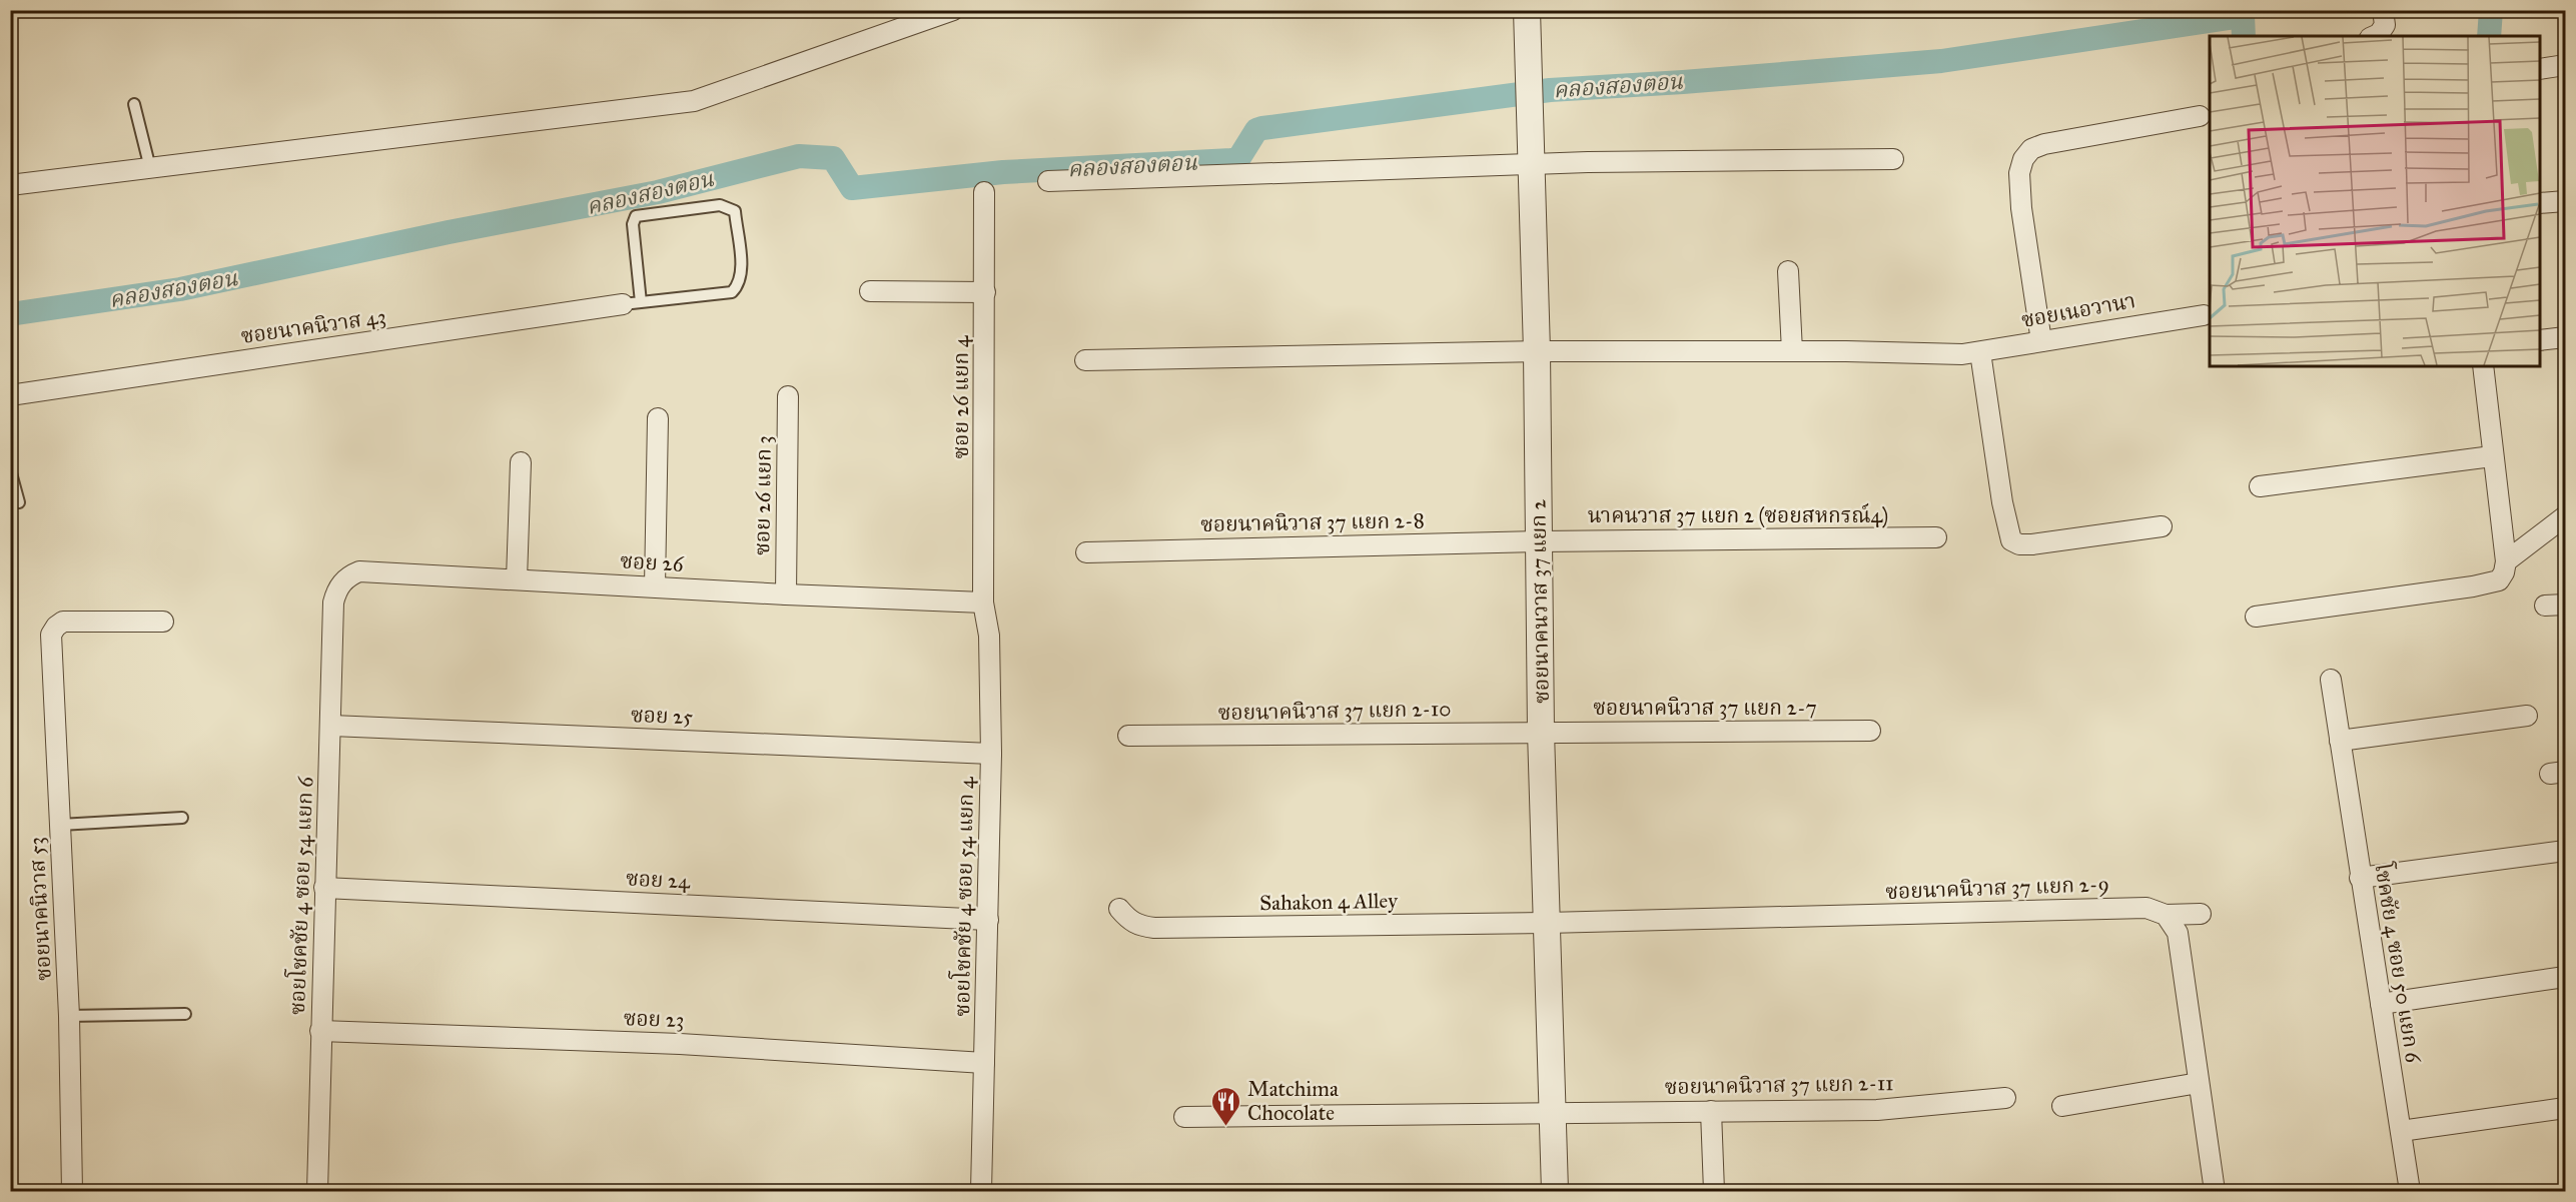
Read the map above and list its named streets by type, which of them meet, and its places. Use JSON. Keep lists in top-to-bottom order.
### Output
{
  "streets": {
    "street": [
      "ซอยเนอวานา",
      "ซอยนาคนิวาส 43",
      "ซอย 26 แยก 4",
      "ซอย 26 แยก 3",
      "นาคนวาส 37 แยก 2 (ซอยสหกรณ์4)",
      "ซอยนาคนิวาส 37 แยก 2-8",
      "ซอย 26",
      "ซอยนาคนวาส 37 แยก 2",
      "ซอยนาคนิวาส 37 แยก 2-7",
      "ซอยนาคนิวาส 37 แยก 2-10",
      "ซอย 25",
      "ซอย 24",
      "ซอยนาคนิวาส 37 แยก 2-9",
      "ซอยโชคชัย 4 ซอย 54 แยก 6",
      "ซอยโชคชัย 4 ซอย 54 แยก 4",
      "Sahakon 4 Alley",
      "ซอยนาคนิวาส 53",
      "โชคชัย 4 ซอย 50 แยก 6",
      "ซอย 23",
      "ซอยนาคนิวาส 37 แยก 2-11"
    ]
  },
  "crossings": [
    ["ซอยเนอวานา", "ซอยนาคนวาส 37 แยก 2"],
    ["ซอย 26 แยก 4", "ซอย 26"],
    ["ซอย 26 แยก 4", "ซอยโชคชัย 4 ซอย 54 แยก 4"],
    ["ซอย 26 แยก 3", "ซอย 26"],
    ["นาคนวาส 37 แยก 2 (ซอยสหกรณ์4)", "ซอยนาคนิวาส 37 แยก 2-8"],
    ["นาคนวาส 37 แยก 2 (ซอยสหกรณ์4)", "ซอยนาคนวาส 37 แยก 2"],
    ["ซอยนาคนิวาส 37 แยก 2-8", "ซอยนาคนวาส 37 แยก 2"],
    ["ซอย 26", "ซอยโชคชัย 4 ซอย 54 แยก 6"],
    ["ซอย 26", "ซอยโชคชัย 4 ซอย 54 แยก 4"],
    ["ซอยนาคนวาส 37 แยก 2", "ซอยนาคนิวาส 37 แยก 2-7"],
    ["ซอยนาคนวาส 37 แยก 2", "ซอยนาคนิวาส 37 แยก 2-10"],
    ["ซอยนาคนวาส 37 แยก 2", "ซอยนาคนิวาส 37 แยก 2-9"],
    ["ซอยนาคนวาส 37 แยก 2", "Sahakon 4 Alley"],
    ["ซอยนาคนวาส 37 แยก 2", "ซอยนาคนิวาส 37 แยก 2-11"],
    ["ซอยนาคนิวาส 37 แยก 2-7", "ซอยนาคนิวาส 37 แยก 2-10"],
    ["ซอย 25", "ซอยโชคชัย 4 ซอย 54 แยก 6"],
    ["ซอย 25", "ซอยโชคชัย 4 ซอย 54 แยก 4"],
    ["ซอย 24", "ซอยโชคชัย 4 ซอย 54 แยก 6"],
    ["ซอย 24", "ซอยโชคชัย 4 ซอย 54 แยก 4"],
    ["ซอยนาคนิวาส 37 แยก 2-9", "Sahakon 4 Alley"],
    ["ซอยโชคชัย 4 ซอย 54 แยก 6", "ซอย 23"],
    ["ซอยโชคชัย 4 ซอย 54 แยก 4", "ซอย 23"]
  ],
  "water": ["คลองสองตอน"],
  "places": {
    "restaurant": ["Matchima Chocolate"]
  }
}
